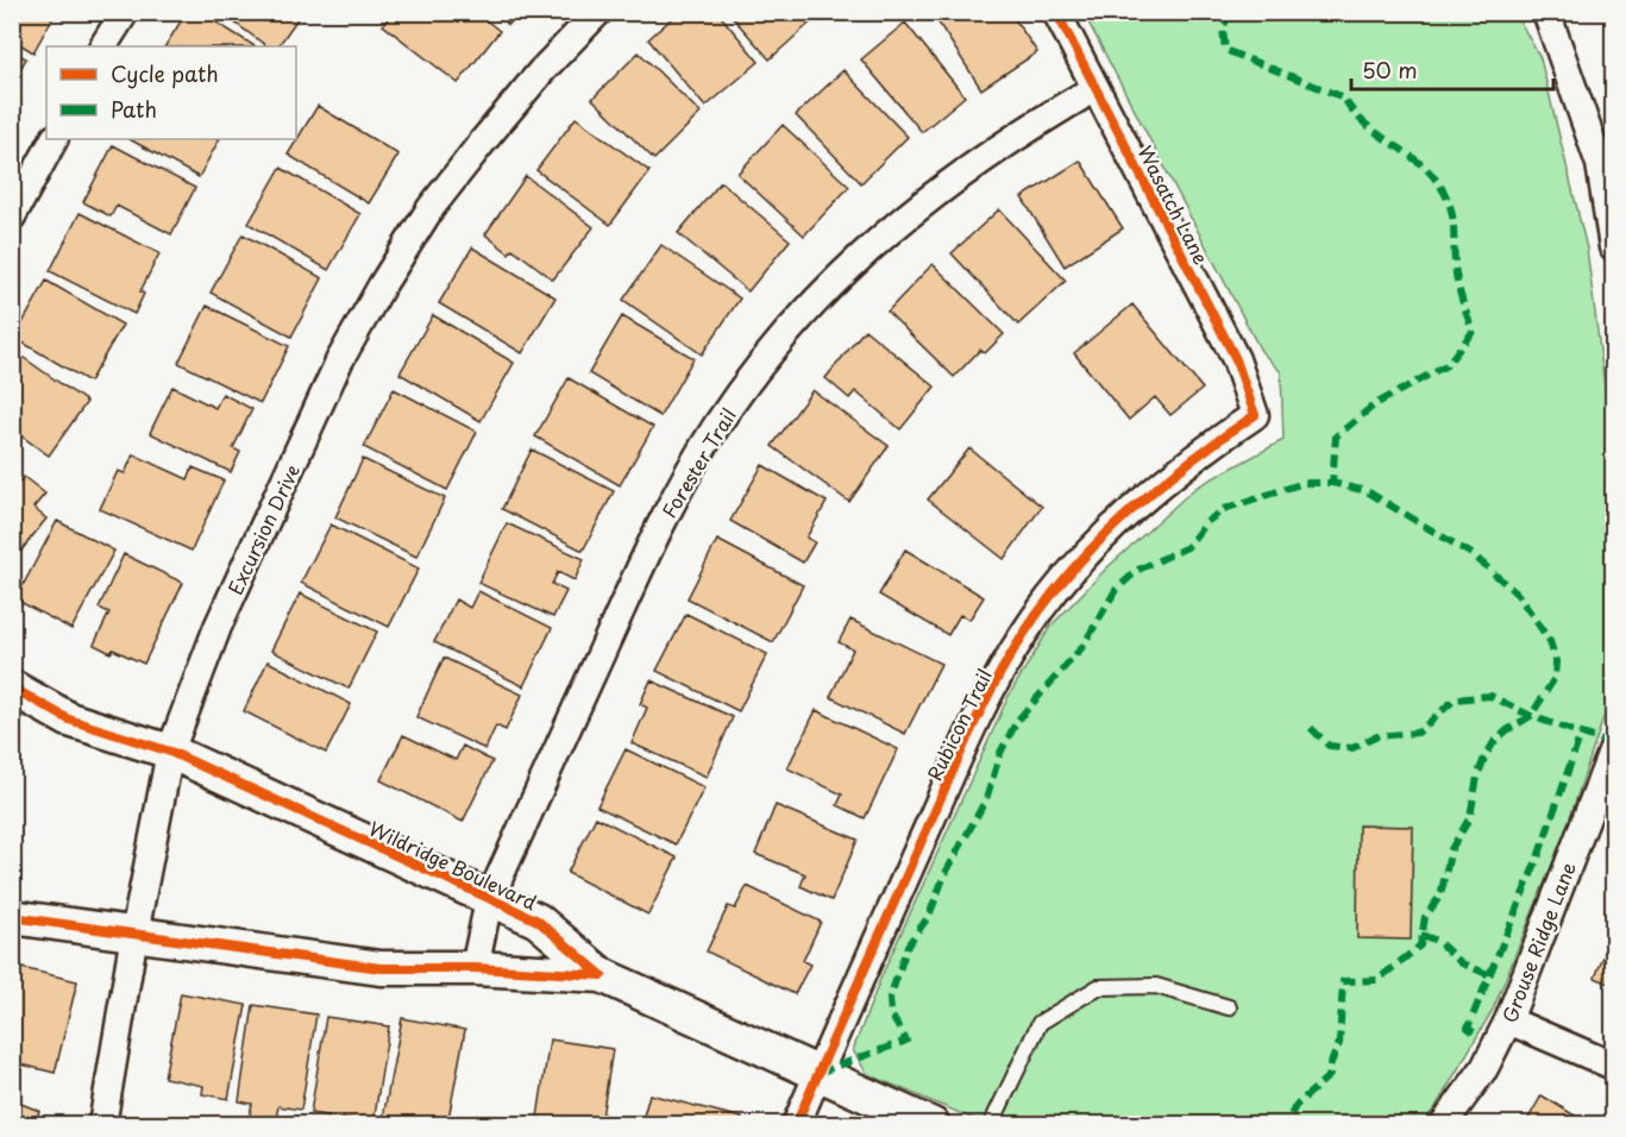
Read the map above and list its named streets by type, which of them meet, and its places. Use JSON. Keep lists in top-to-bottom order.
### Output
{
  "streets": {
    "street": [
      "Wasatch Lane",
      "Forester Trail",
      "Excursion Drive",
      "Rubicon Trail",
      "Wildridge Boulevard",
      "Grouse Ridge Lane"
    ]
  },
  "crossings": [
    ["Wasatch Lane", "Forester Trail"],
    ["Wasatch Lane", "Rubicon Trail"],
    ["Forester Trail", "Wildridge Boulevard"],
    ["Excursion Drive", "Wildridge Boulevard"],
    ["Rubicon Trail", "Wildridge Boulevard"]
  ],
  "legend": ["Cycle path", "Path"],
  "scale_bar": "50 m"
}
